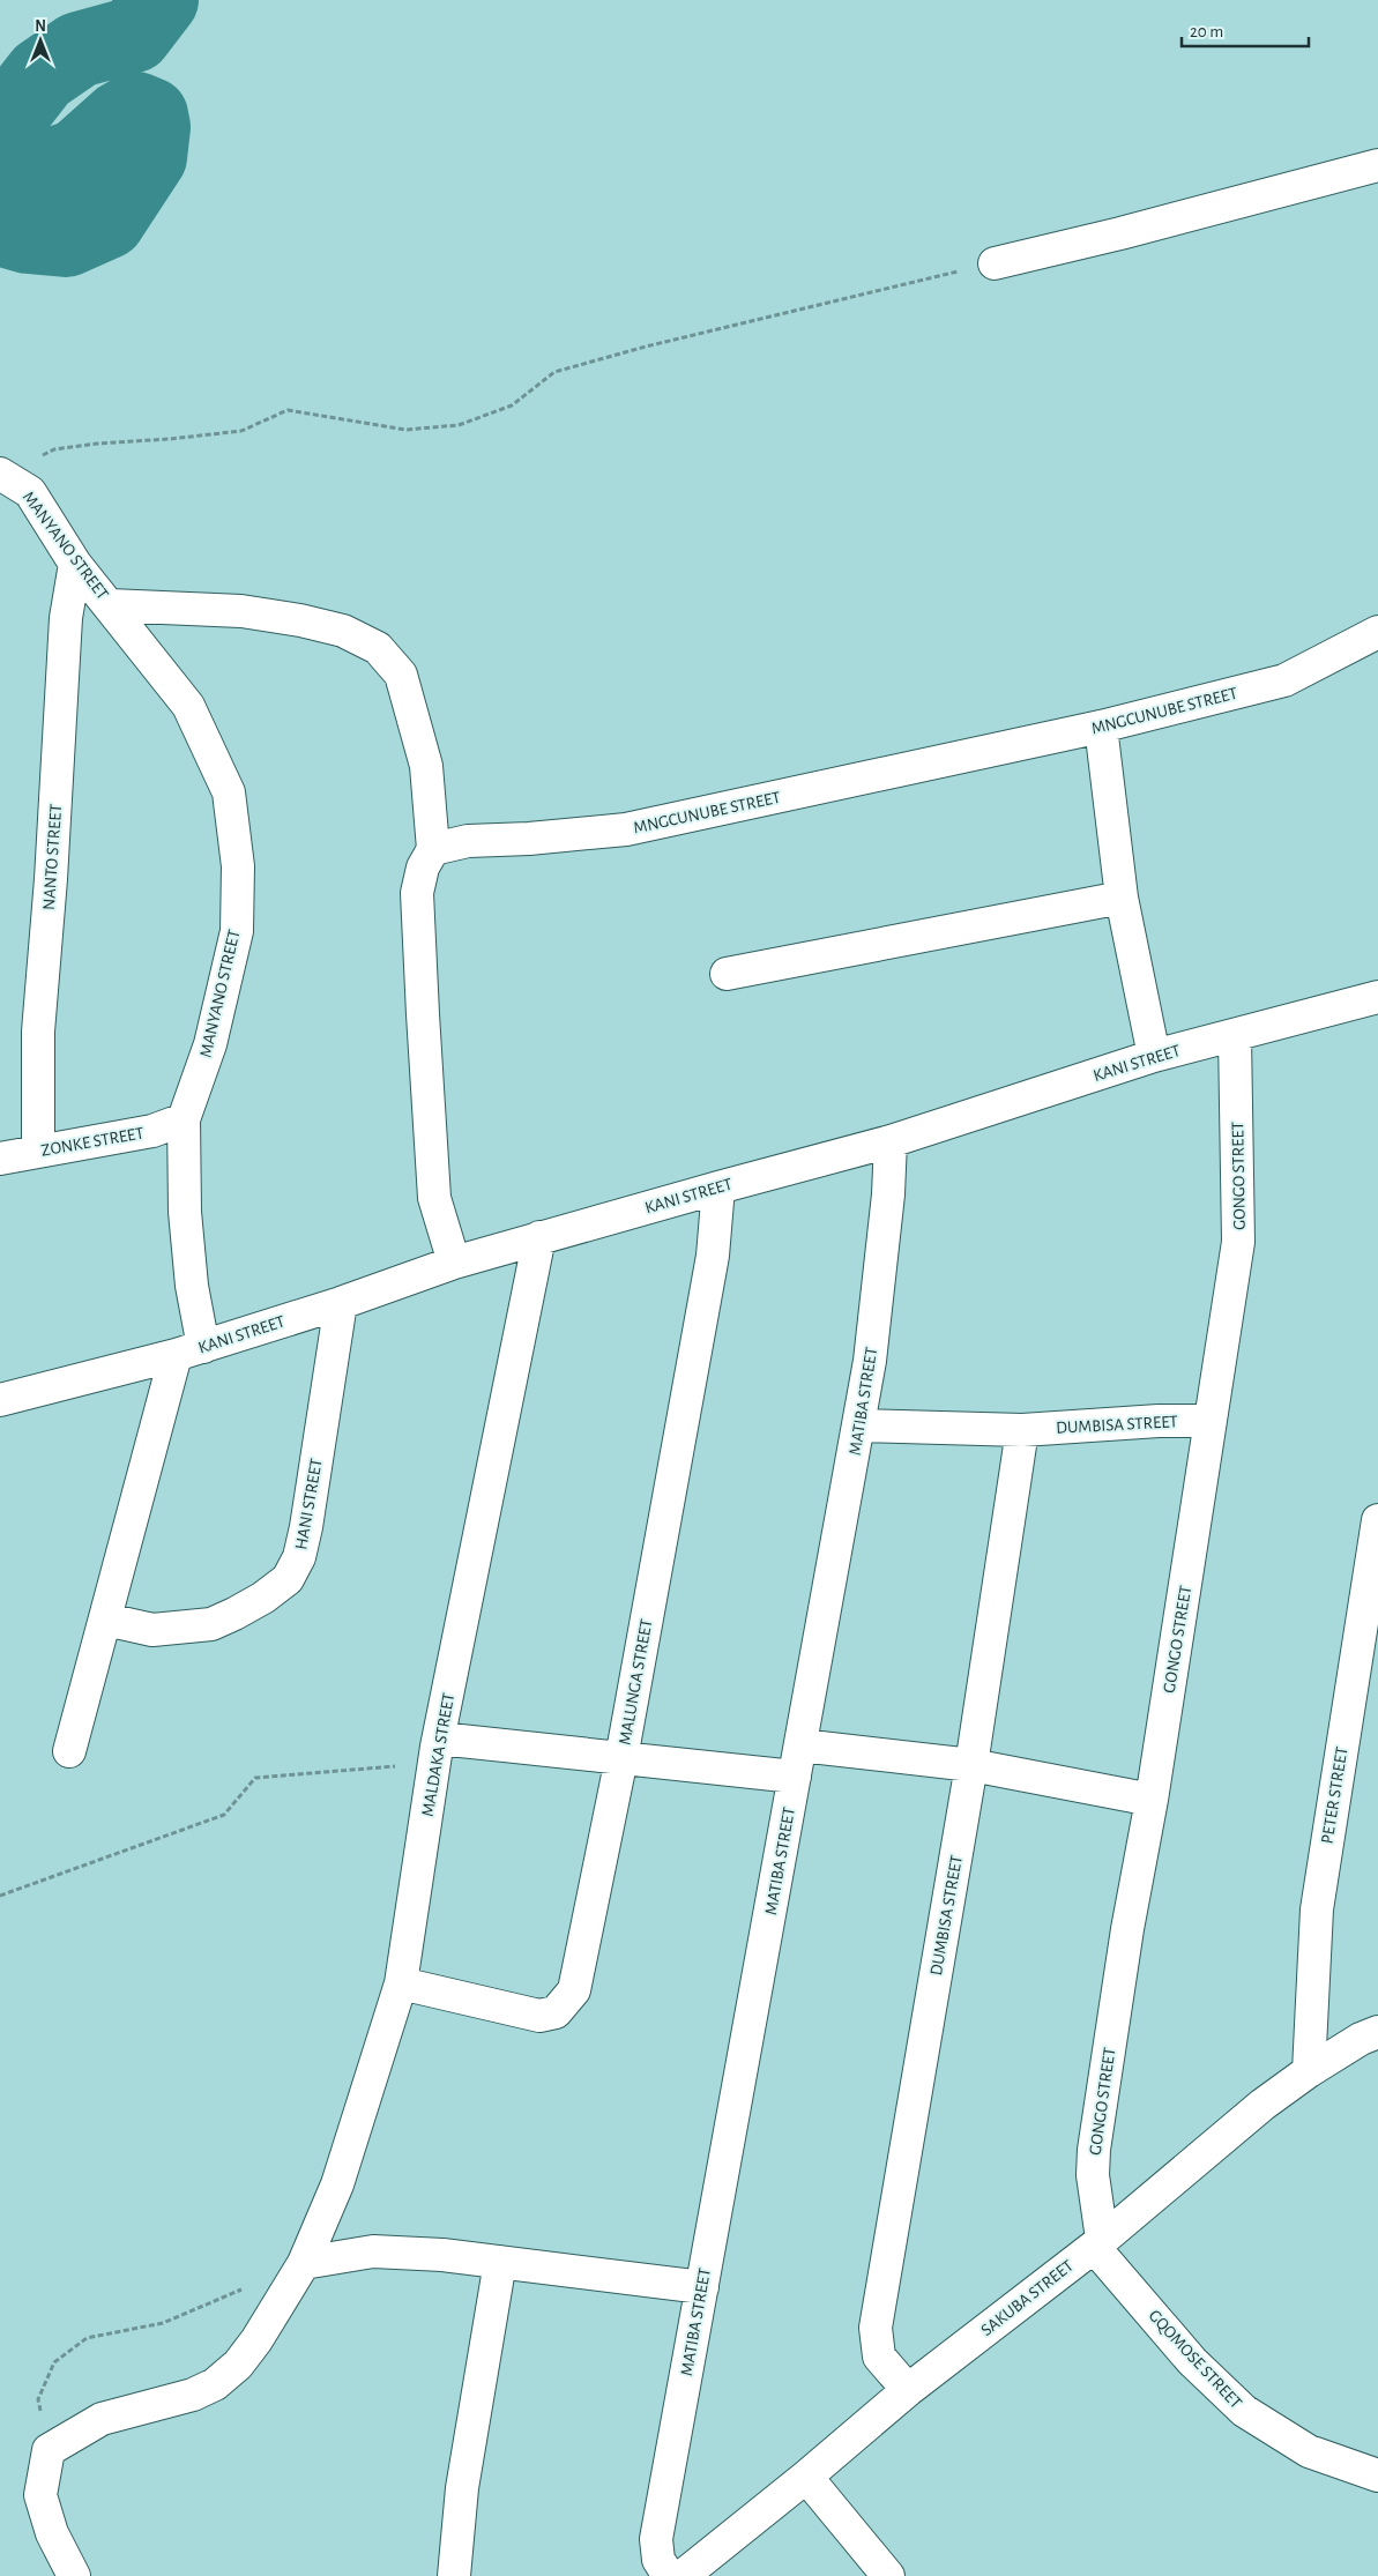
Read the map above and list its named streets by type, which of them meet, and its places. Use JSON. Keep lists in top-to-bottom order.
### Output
{
  "streets": {
    "street": [
      "MANYANO STREET",
      "MNGCUNUBE STREET",
      "NANTO STREET",
      "KANI STREET",
      "ZONKE STREET",
      "GONGO STREET",
      "MATIBA STREET",
      "DUMBISA STREET",
      "HANI STREET",
      "MALUNGA STREET",
      "MALDAKA STREET",
      "PETER STREET",
      "SAKUBA STREET",
      "GQOMOSE STREET"
    ]
  },
  "crossings": [
    ["MANYANO STREET", "NANTO STREET"],
    ["MANYANO STREET", "KANI STREET"],
    ["MANYANO STREET", "ZONKE STREET"],
    ["NANTO STREET", "ZONKE STREET"],
    ["KANI STREET", "GONGO STREET"],
    ["KANI STREET", "MATIBA STREET"],
    ["KANI STREET", "HANI STREET"],
    ["KANI STREET", "MALUNGA STREET"],
    ["KANI STREET", "MALDAKA STREET"],
    ["GONGO STREET", "DUMBISA STREET"],
    ["GONGO STREET", "SAKUBA STREET"],
    ["GONGO STREET", "GQOMOSE STREET"],
    ["MATIBA STREET", "DUMBISA STREET"],
    ["DUMBISA STREET", "SAKUBA STREET"],
    ["MALUNGA STREET", "MALDAKA STREET"],
    ["PETER STREET", "SAKUBA STREET"],
    ["SAKUBA STREET", "GQOMOSE STREET"]
  ],
  "scale_bar": "20 m",
  "north": "top"
}
